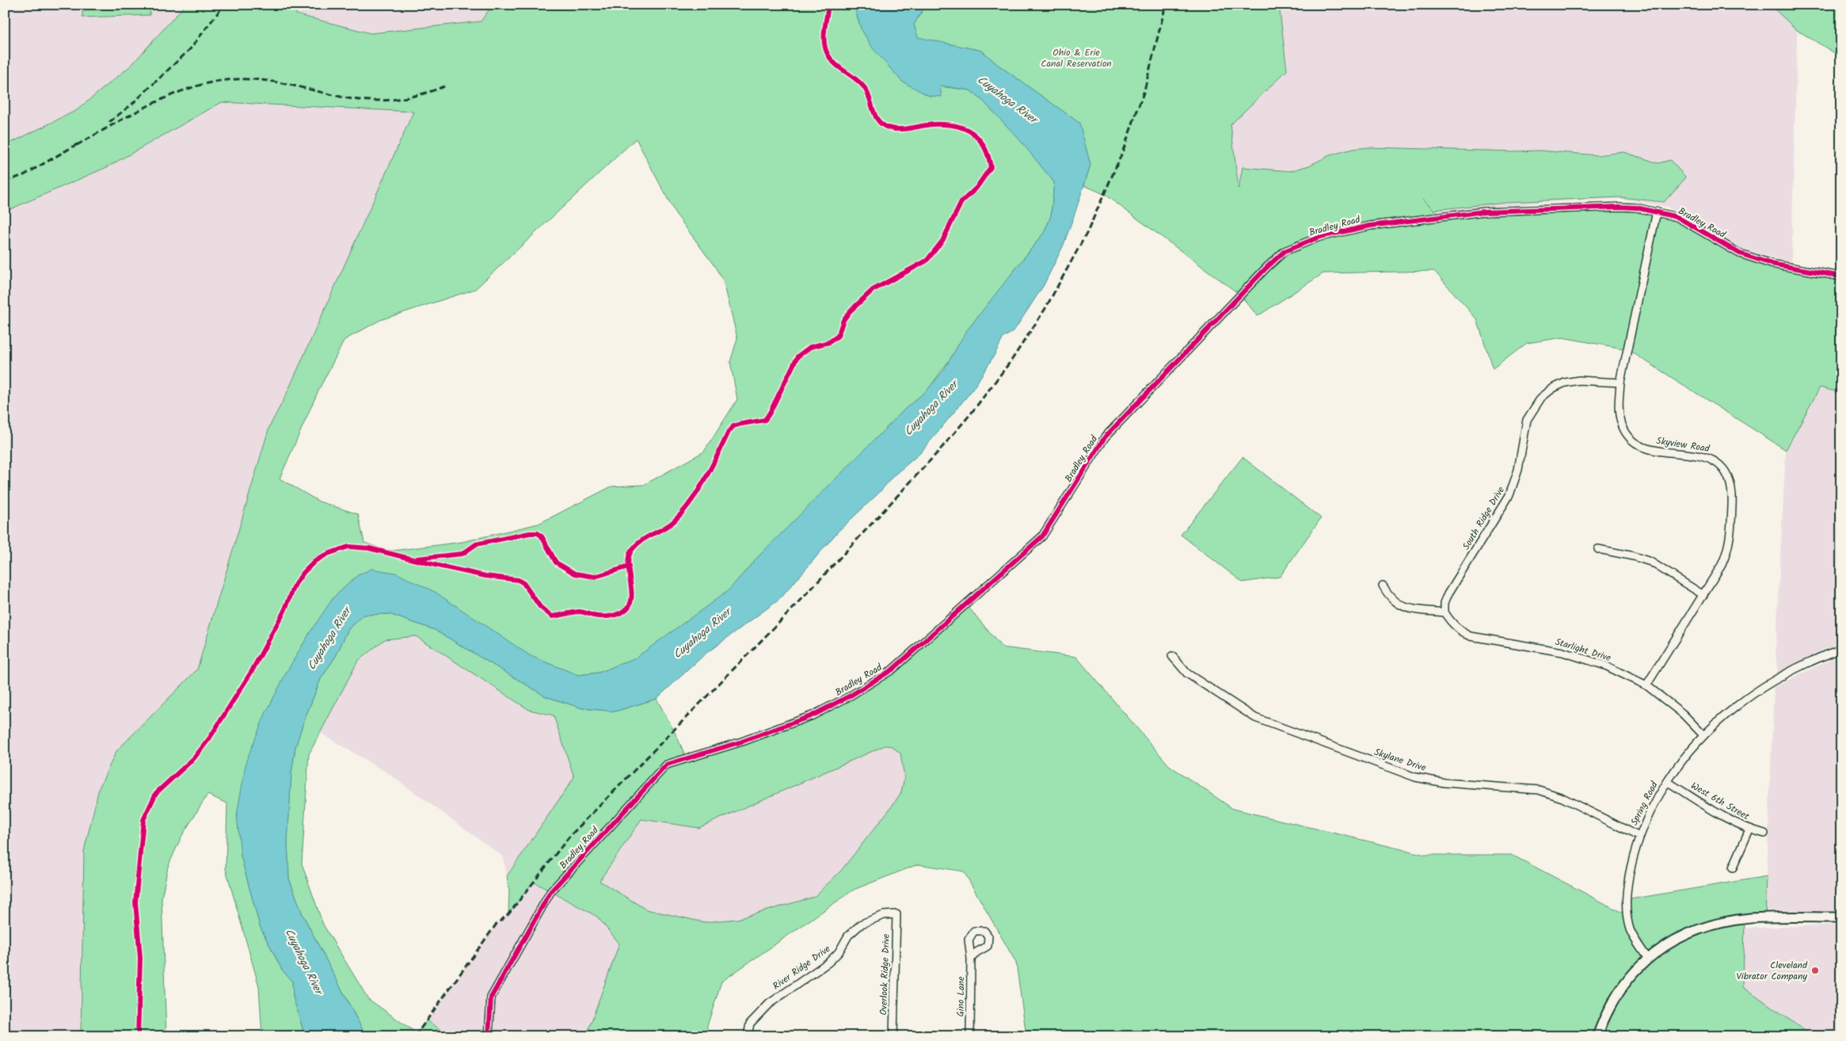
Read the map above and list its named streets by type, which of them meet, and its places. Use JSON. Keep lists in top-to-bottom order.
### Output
{
  "streets": {
    "street": [
      "Bradley Road",
      "Skyview Road",
      "South Ridge Drive",
      "Starlight Drive",
      "Skylane Drive",
      "West 6th Street",
      "Spring Road",
      "River Ridge Drive",
      "Overlook Ridge Drive",
      "Gino Lane"
    ]
  },
  "crossings": [
    ["Bradley Road", "Skyview Road"],
    ["Skyview Road", "South Ridge Drive"],
    ["Skyview Road", "Starlight Drive"],
    ["South Ridge Drive", "Starlight Drive"],
    ["Starlight Drive", "Spring Road"],
    ["Skylane Drive", "Spring Road"],
    ["West 6th Street", "Spring Road"],
    ["River Ridge Drive", "Overlook Ridge Drive"]
  ],
  "water": ["Cuyahoga River"],
  "parks": ["Ohio & Erie Canal Reservation"],
  "places": ["Cleveland Vibrator Company"]
}
